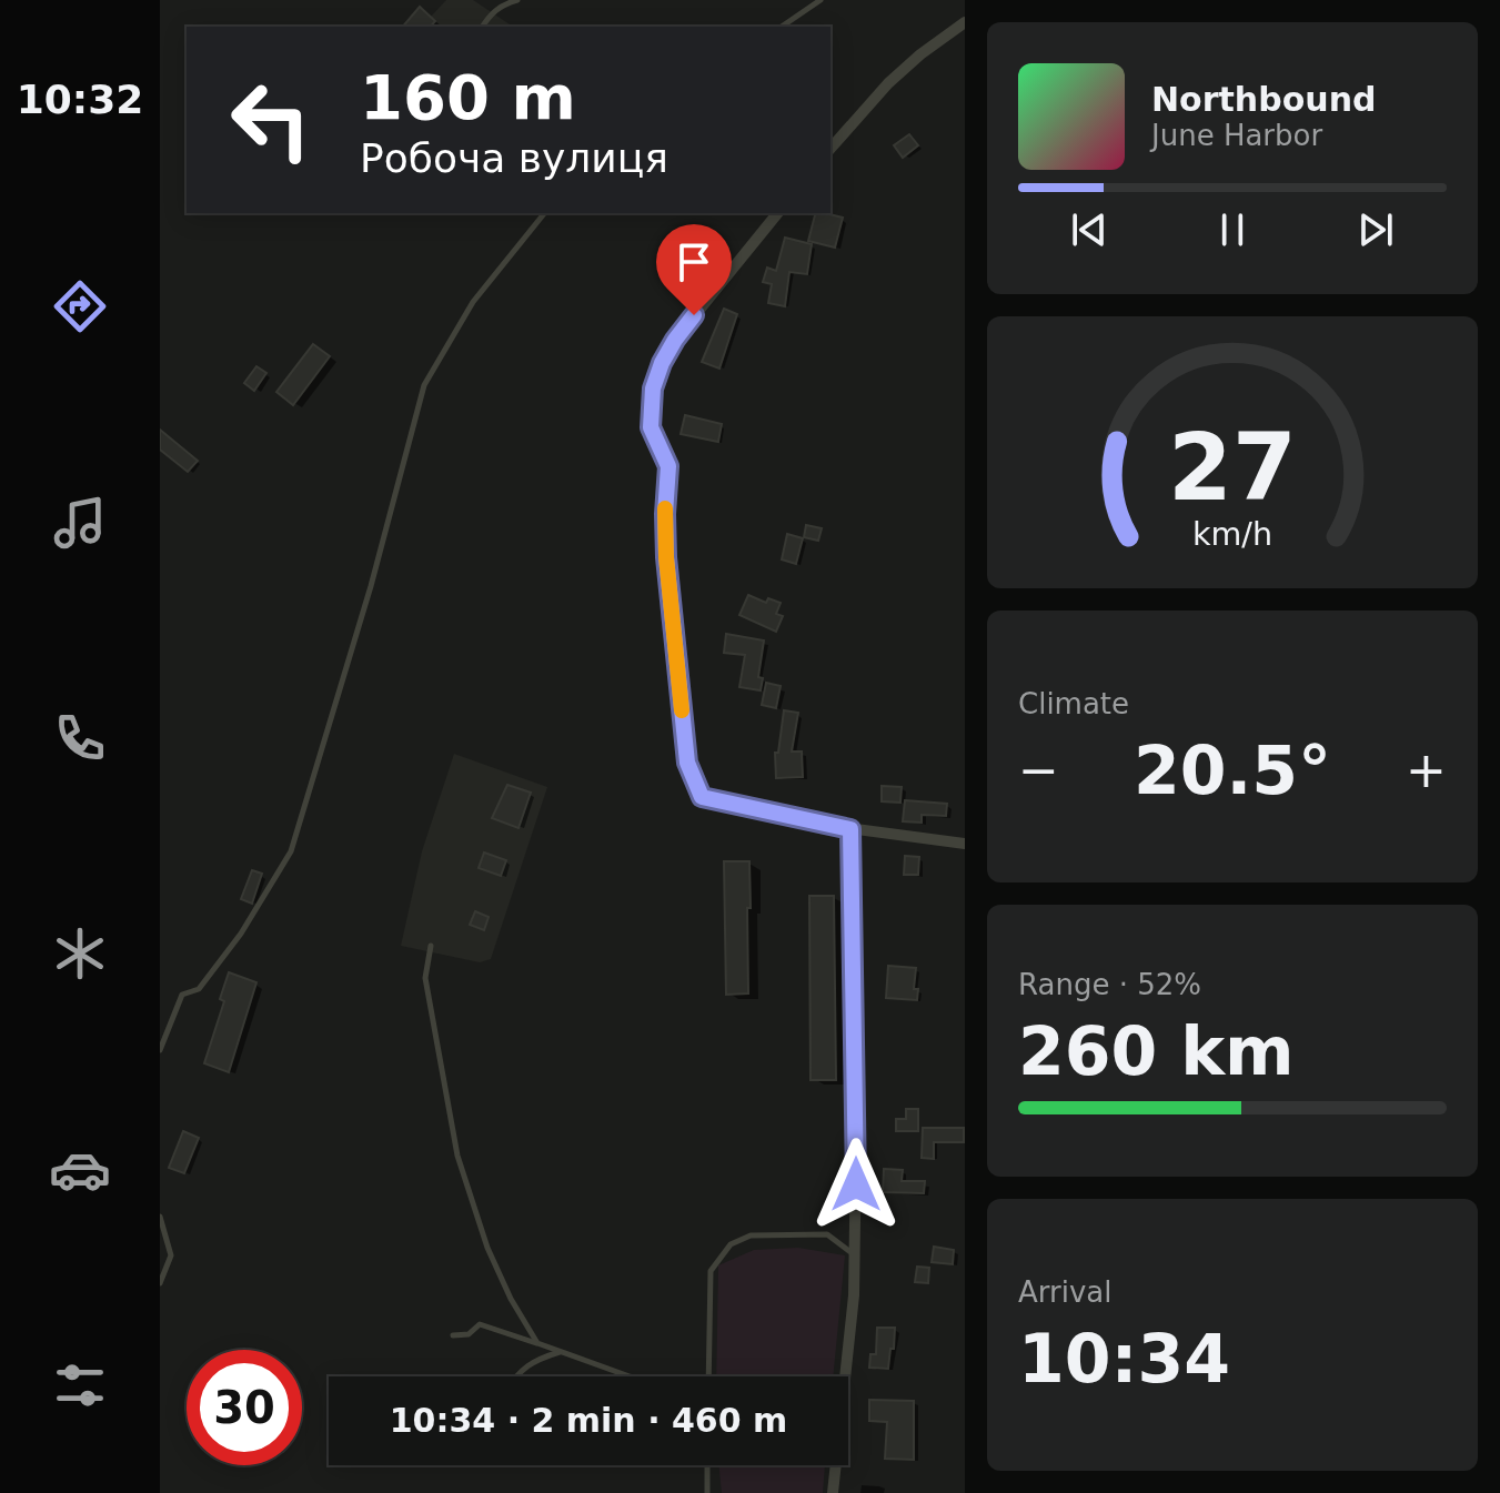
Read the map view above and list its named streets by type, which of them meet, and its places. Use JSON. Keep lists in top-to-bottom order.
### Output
{
  "page": {
    "tabs": "10:32",
    "turn": ["160 m", "Робоча вулиця"],
    "song": ["Northbound", "June Harbor"],
    "tile": [
      "Climate",
      ["Range · 52%", "260 km"],
      ["Arrival", "10:34"]
    ],
    "heat": ["−", "20.5°", "+"],
    "limit": "30",
    "trip": "10:34 · 2 min · 460 m",
    "gauge": ["27", "km/h"]
  }
}
